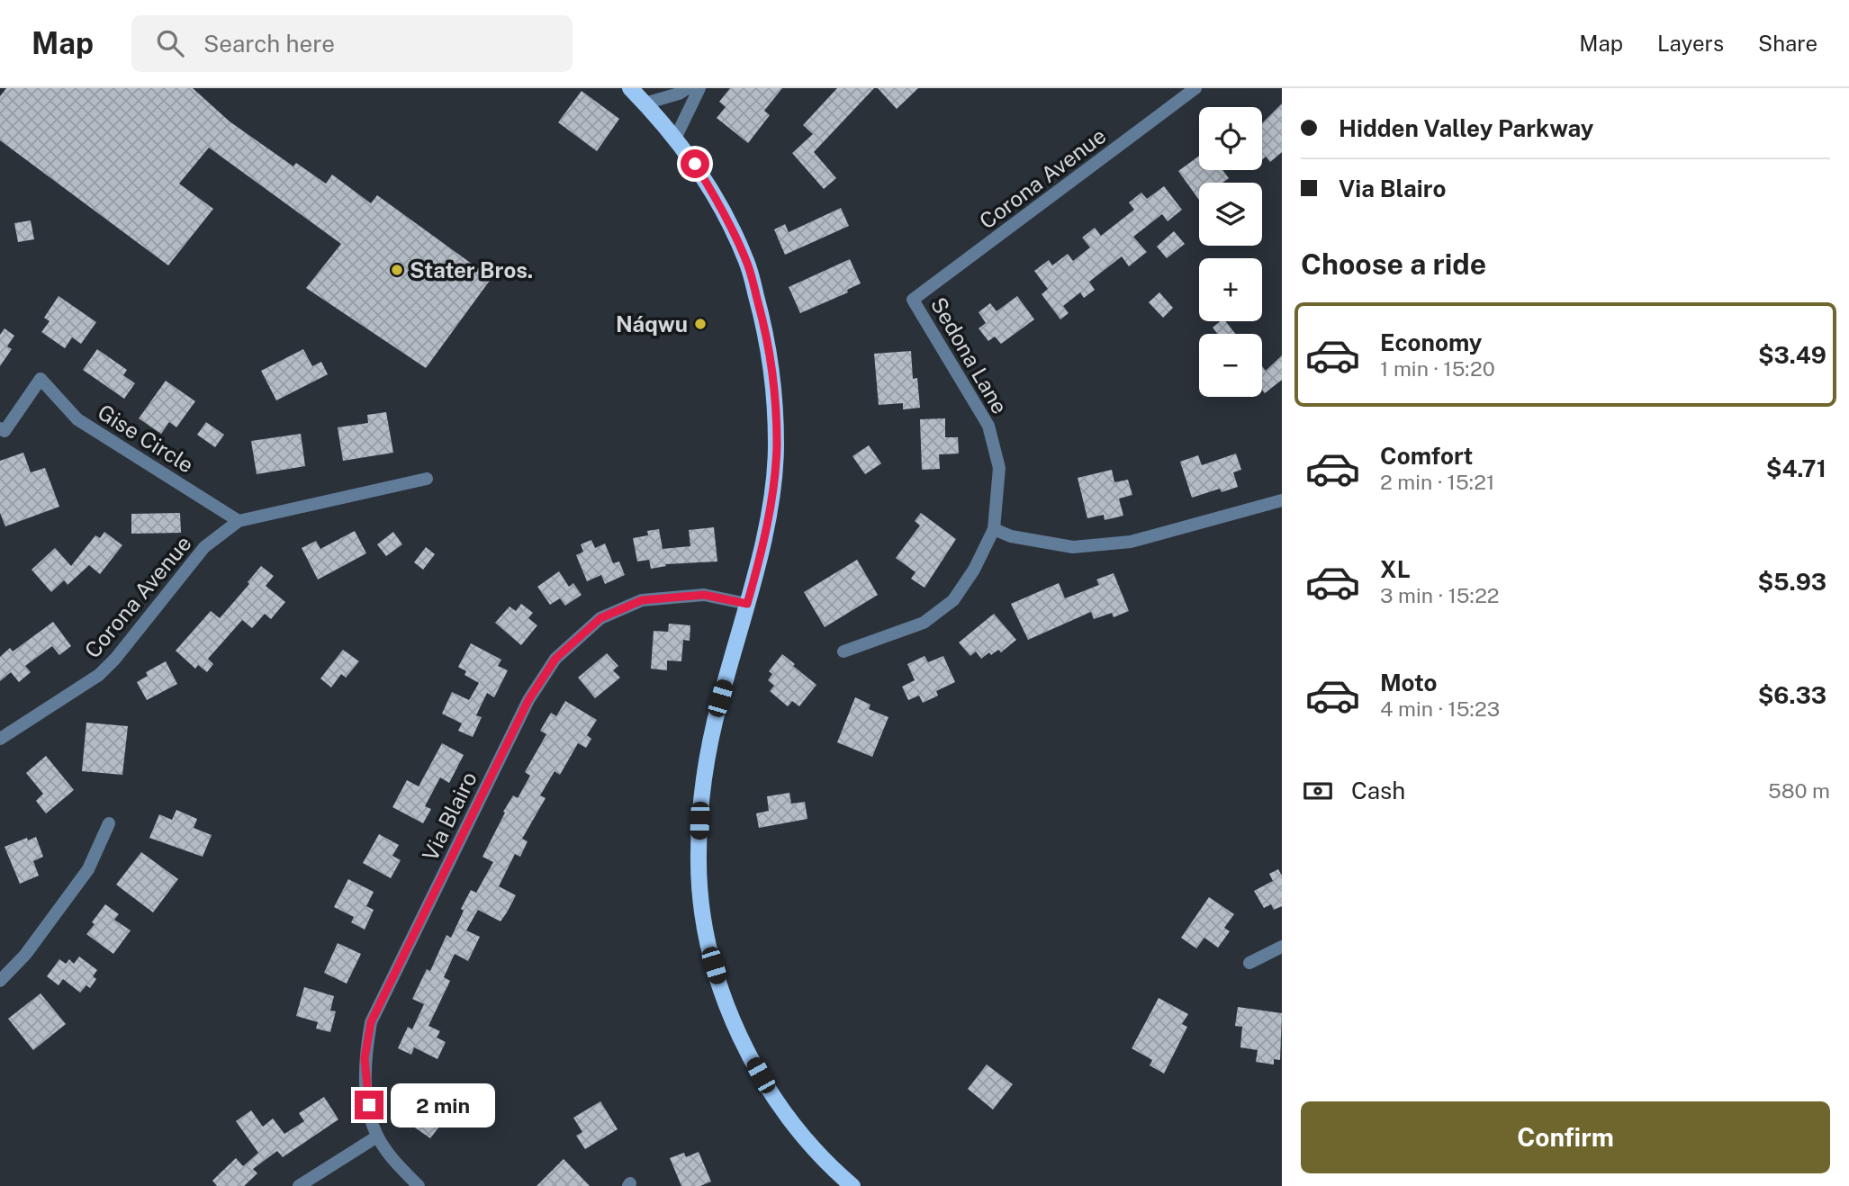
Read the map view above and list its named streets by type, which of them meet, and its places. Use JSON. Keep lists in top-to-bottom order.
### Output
{
  "streets": {
    "street": [
      "Corona Avenue",
      "Sedona Lane",
      "Gise Circle",
      "Via Blairo"
    ]
  },
  "crossings": [
    ["Corona Avenue", "Sedona Lane"],
    ["Corona Avenue", "Gise Circle"]
  ],
  "places": ["Stater Bros.", "Náqwu"],
  "page": {
    "header": "Map",
    "search": "Search here",
    "nav": ["Map", "Layers", "Share"],
    "banner": ["Hidden Valley Parkway", "Via Blairo"],
    "map_buttons": ["+", "−"],
    "heading": "Choose a ride",
    "list": [
      {
        "name": "Economy",
        "note": "1 min · 15:20",
        "value": "$3.49"
      },
      {
        "name": "Comfort",
        "note": "2 min · 15:21",
        "value": "$4.71"
      },
      {
        "name": "XL",
        "note": "3 min · 15:22",
        "value": "$5.93"
      },
      {
        "name": "Moto",
        "note": "4 min · 15:23",
        "value": "$6.33"
      }
    ],
    "pay": ["Cash", "580 m"],
    "bubble": "2 min",
    "buttons": "Confirm"
  }
}
